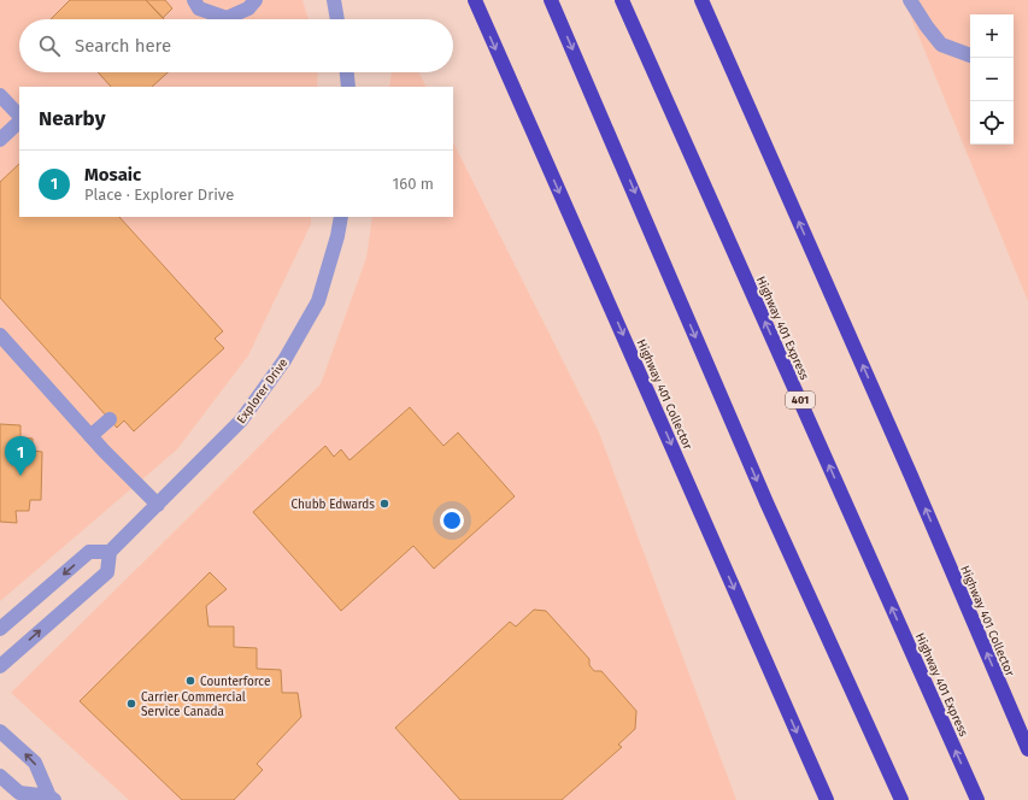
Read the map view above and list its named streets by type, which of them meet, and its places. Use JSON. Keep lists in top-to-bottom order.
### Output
{
  "streets": {
    "highway": ["Highway 401 Express", "Highway 401 Collector", "401"],
    "street": ["Explorer Drive"]
  },
  "places": ["Chubb Edwards", "Counterforce", "Carrier Commercial Service Canada"],
  "page": {
    "map_buttons": ["+", "−"],
    "search": "Search here",
    "heading": "Nearby",
    "list": [
      {
        "mark": "1",
        "name": "Mosaic",
        "note": "Place · Explorer Drive",
        "value": "160 m"
      }
    ],
    "pins": "1"
  }
}
